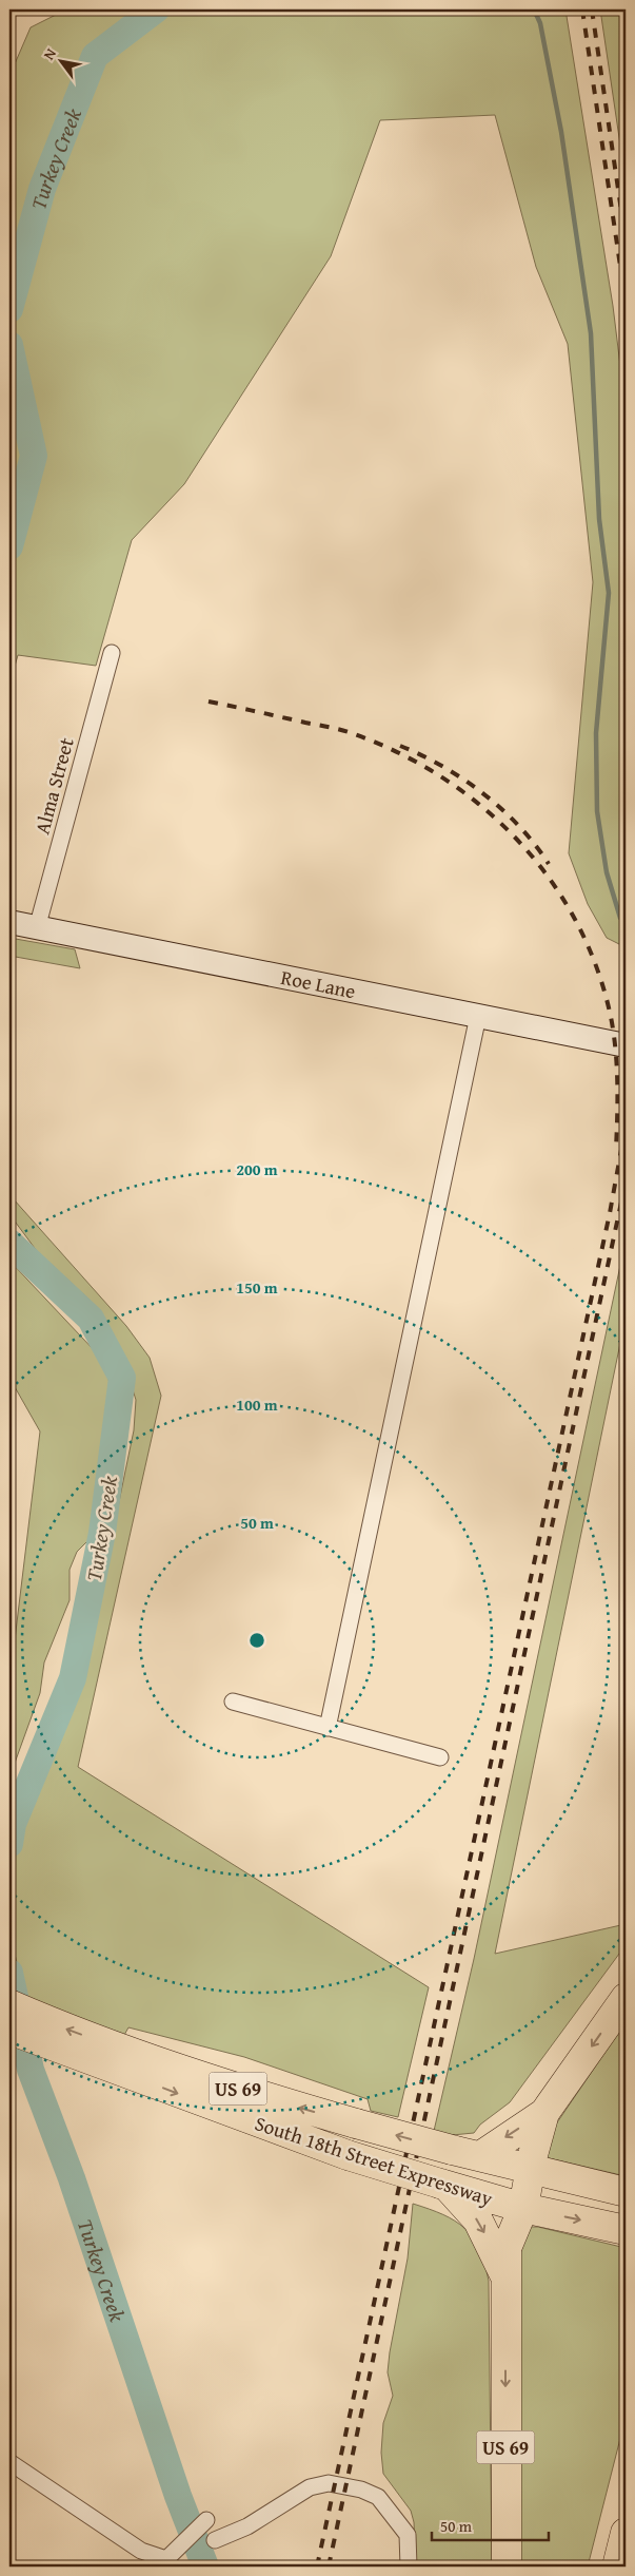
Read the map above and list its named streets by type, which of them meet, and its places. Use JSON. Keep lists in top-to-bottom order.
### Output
{
  "streets": {
    "highway": ["US 69", "South 18th Street Expressway"],
    "street": ["Alma Street", "Roe Lane"]
  },
  "crossings": [
    ["Alma Street", "Roe Lane"],
    ["US 69", "South 18th Street Expressway"]
  ],
  "water": ["Turkey Creek"],
  "scale_bar": "50 m",
  "north": "top left",
  "rings": [
    "200 m",
    "150 m",
    "100 m",
    "50 m"
  ]
}
